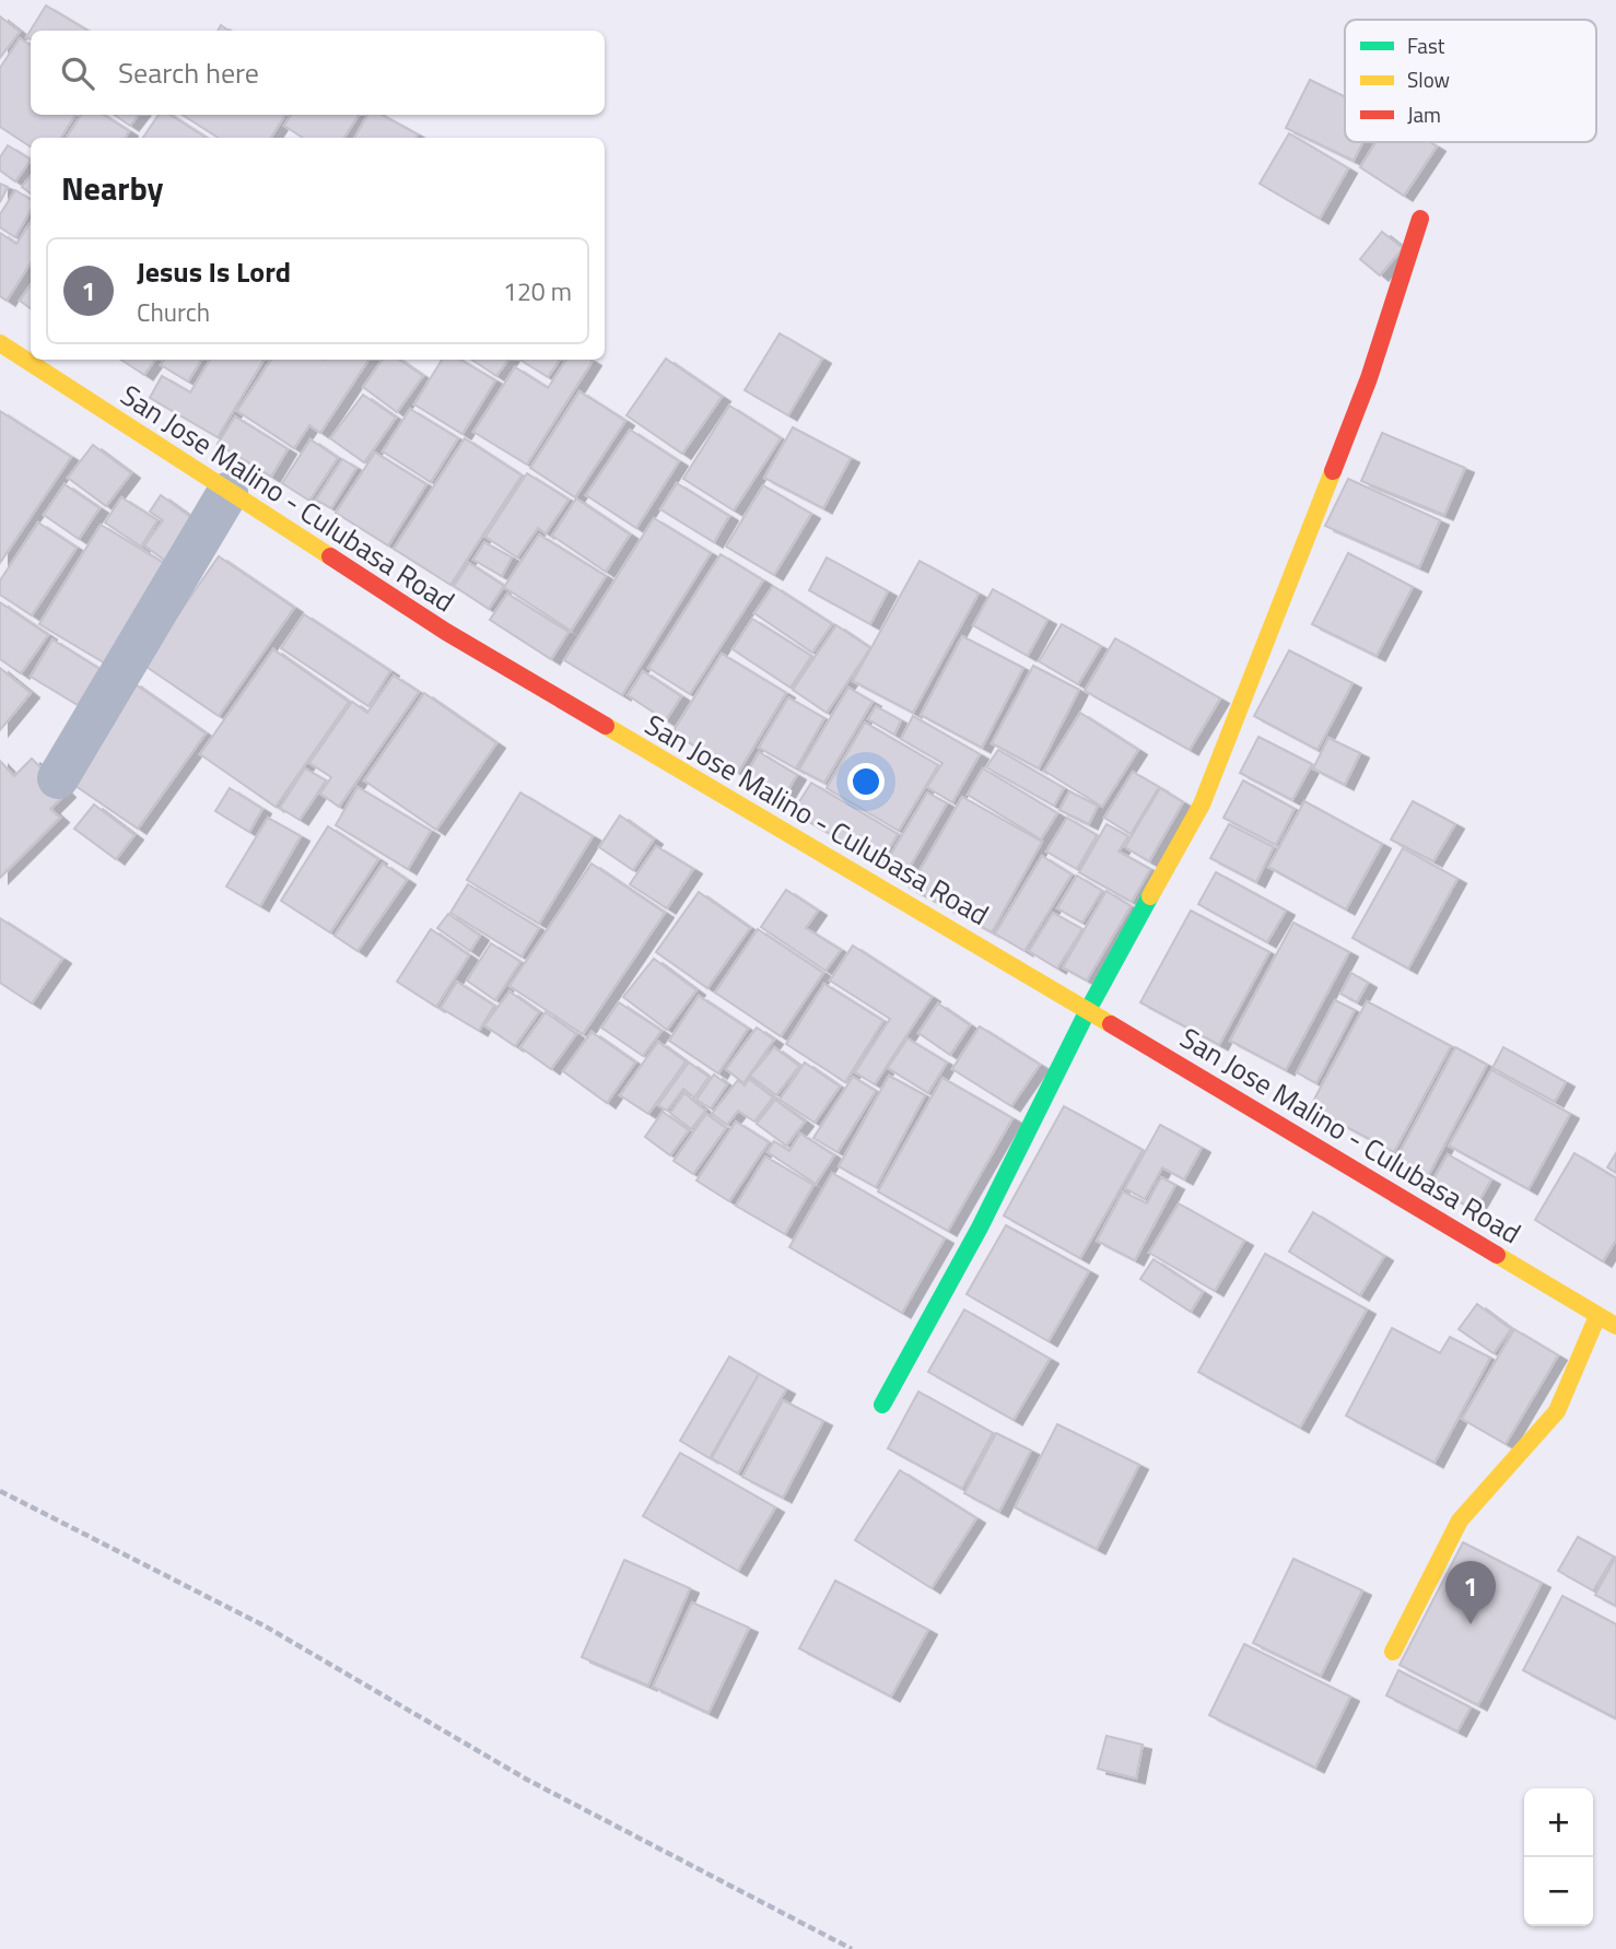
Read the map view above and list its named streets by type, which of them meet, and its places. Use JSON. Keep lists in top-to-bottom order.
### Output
{
  "streets": {
    "street": ["San Jose Malino - Culubasa Road"]
  },
  "legend": ["Fast", "Slow", "Jam"],
  "page": {
    "search": "Search here",
    "heading": "Nearby",
    "list": [
      {
        "mark": "1",
        "name": "Jesus Is Lord",
        "note": "Church",
        "value": "120 m"
      }
    ],
    "pins": "1",
    "map_buttons": ["+", "−"]
  }
}
